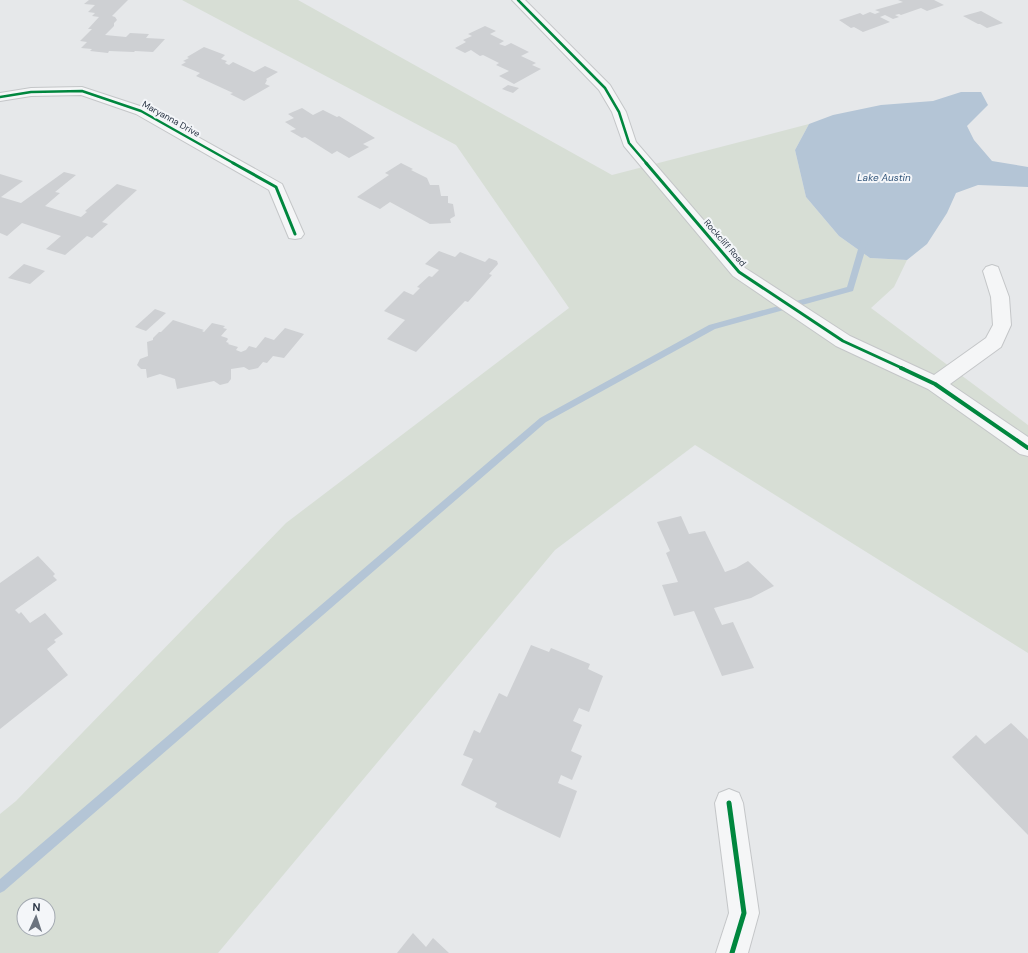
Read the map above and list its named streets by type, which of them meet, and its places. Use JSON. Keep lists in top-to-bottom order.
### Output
{
  "streets": {
    "street": ["Maryanna Drive", "Rockcliff Road"]
  },
  "water": ["Lake Austin"],
  "north": "top"
}
